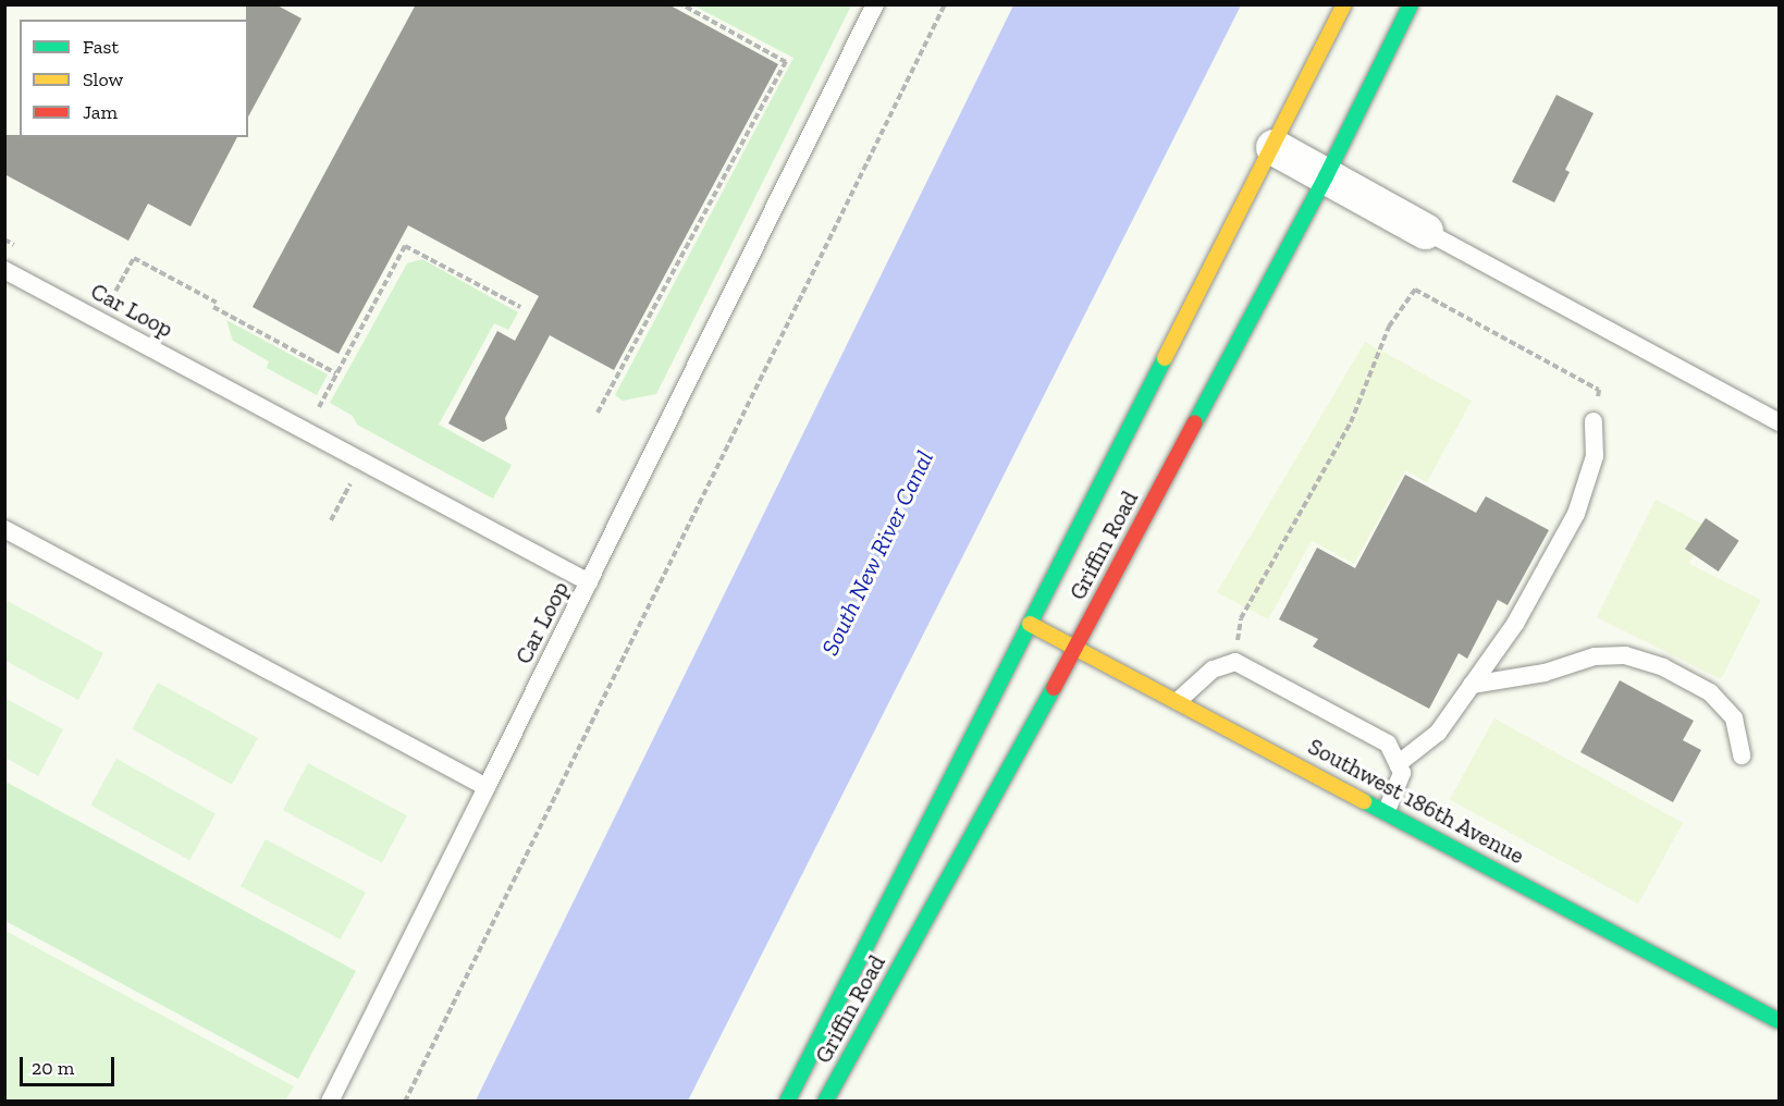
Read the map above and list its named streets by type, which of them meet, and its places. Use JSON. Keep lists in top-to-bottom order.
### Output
{
  "streets": {
    "main road": ["Griffin Road", "Southwest 186th Avenue"],
    "lane": ["Car Loop"]
  },
  "crossings": [
    ["Griffin Road", "Southwest 186th Avenue"]
  ],
  "water": ["South New River Canal"],
  "legend": ["Fast", "Slow", "Jam"],
  "scale_bar": "20 m"
}
